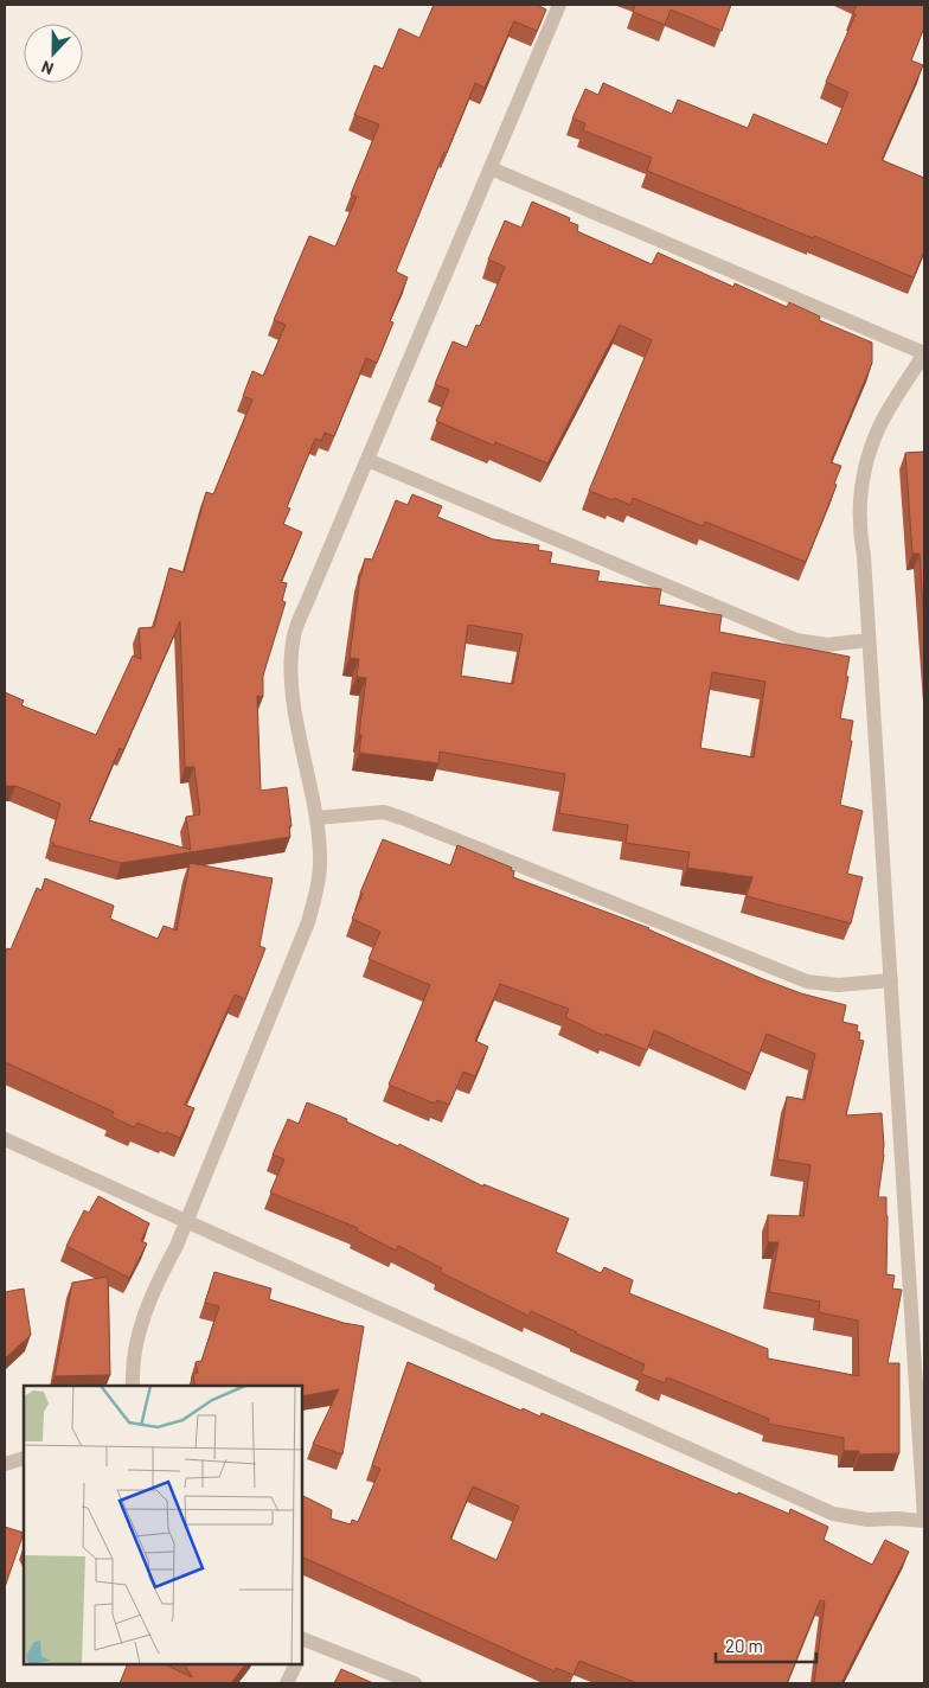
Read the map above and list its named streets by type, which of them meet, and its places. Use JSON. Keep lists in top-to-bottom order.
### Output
{
  "scale_bar": "20 m",
  "north": "bottom"
}
